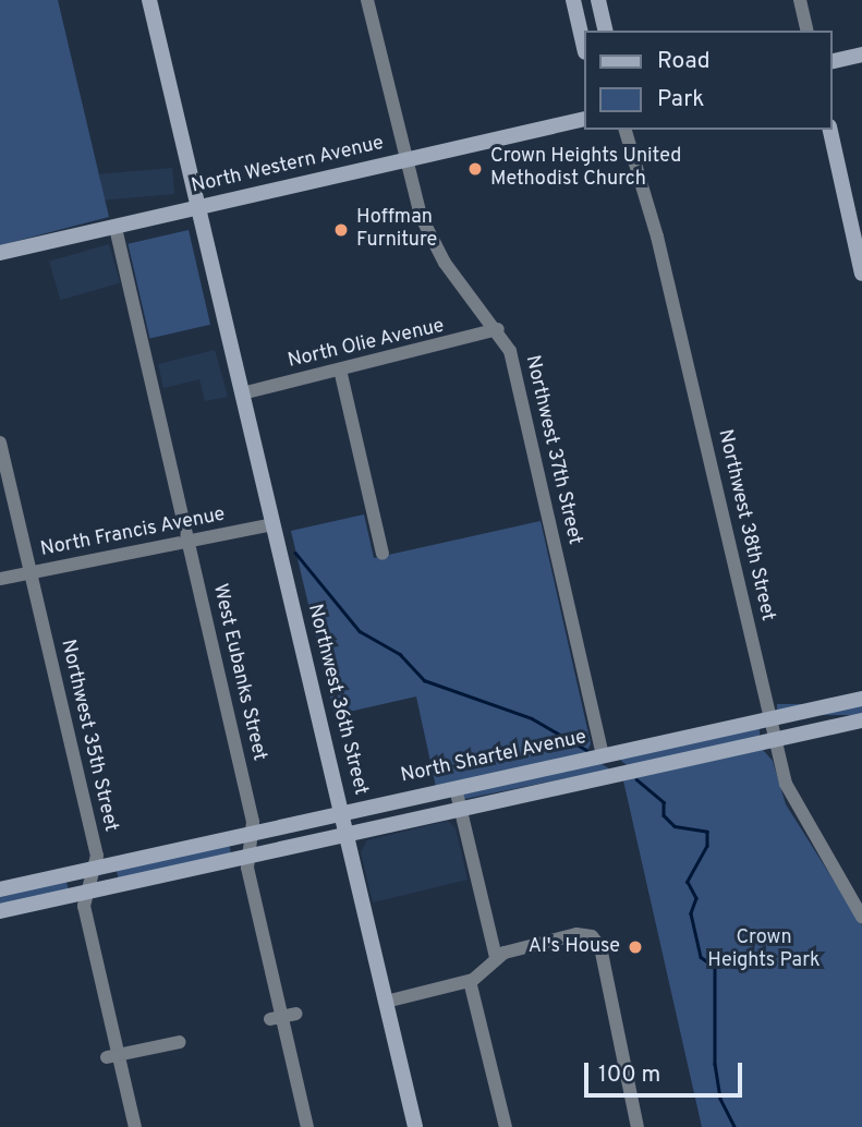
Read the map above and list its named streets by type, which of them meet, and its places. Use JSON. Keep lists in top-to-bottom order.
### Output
{
  "streets": {
    "street": [
      "North Western Avenue",
      "North Olie Avenue",
      "Northwest 37th Street",
      "Northwest 38th Street",
      "North Francis Avenue",
      "West Eubanks Street",
      "Northwest 36th Street",
      "Northwest 35th Street",
      "North Shartel Avenue"
    ]
  },
  "crossings": [
    ["North Western Avenue", "Northwest 37th Street"],
    ["North Western Avenue", "West Eubanks Street"],
    ["North Western Avenue", "Northwest 36th Street"],
    ["North Olie Avenue", "Northwest 37th Street"],
    ["North Olie Avenue", "Northwest 36th Street"],
    ["Northwest 37th Street", "North Shartel Avenue"],
    ["Northwest 38th Street", "North Shartel Avenue"],
    ["North Francis Avenue", "West Eubanks Street"],
    ["North Francis Avenue", "Northwest 36th Street"],
    ["North Francis Avenue", "Northwest 35th Street"],
    ["West Eubanks Street", "North Shartel Avenue"],
    ["Northwest 36th Street", "North Shartel Avenue"],
    ["Northwest 35th Street", "North Shartel Avenue"]
  ],
  "parks": ["Crown Heights Park"],
  "places": ["Crown Heights United Methodist Church", "Hoffman Furniture", "Al's House"],
  "legend": ["Road", "Park"],
  "scale_bar": "100 m"
}
